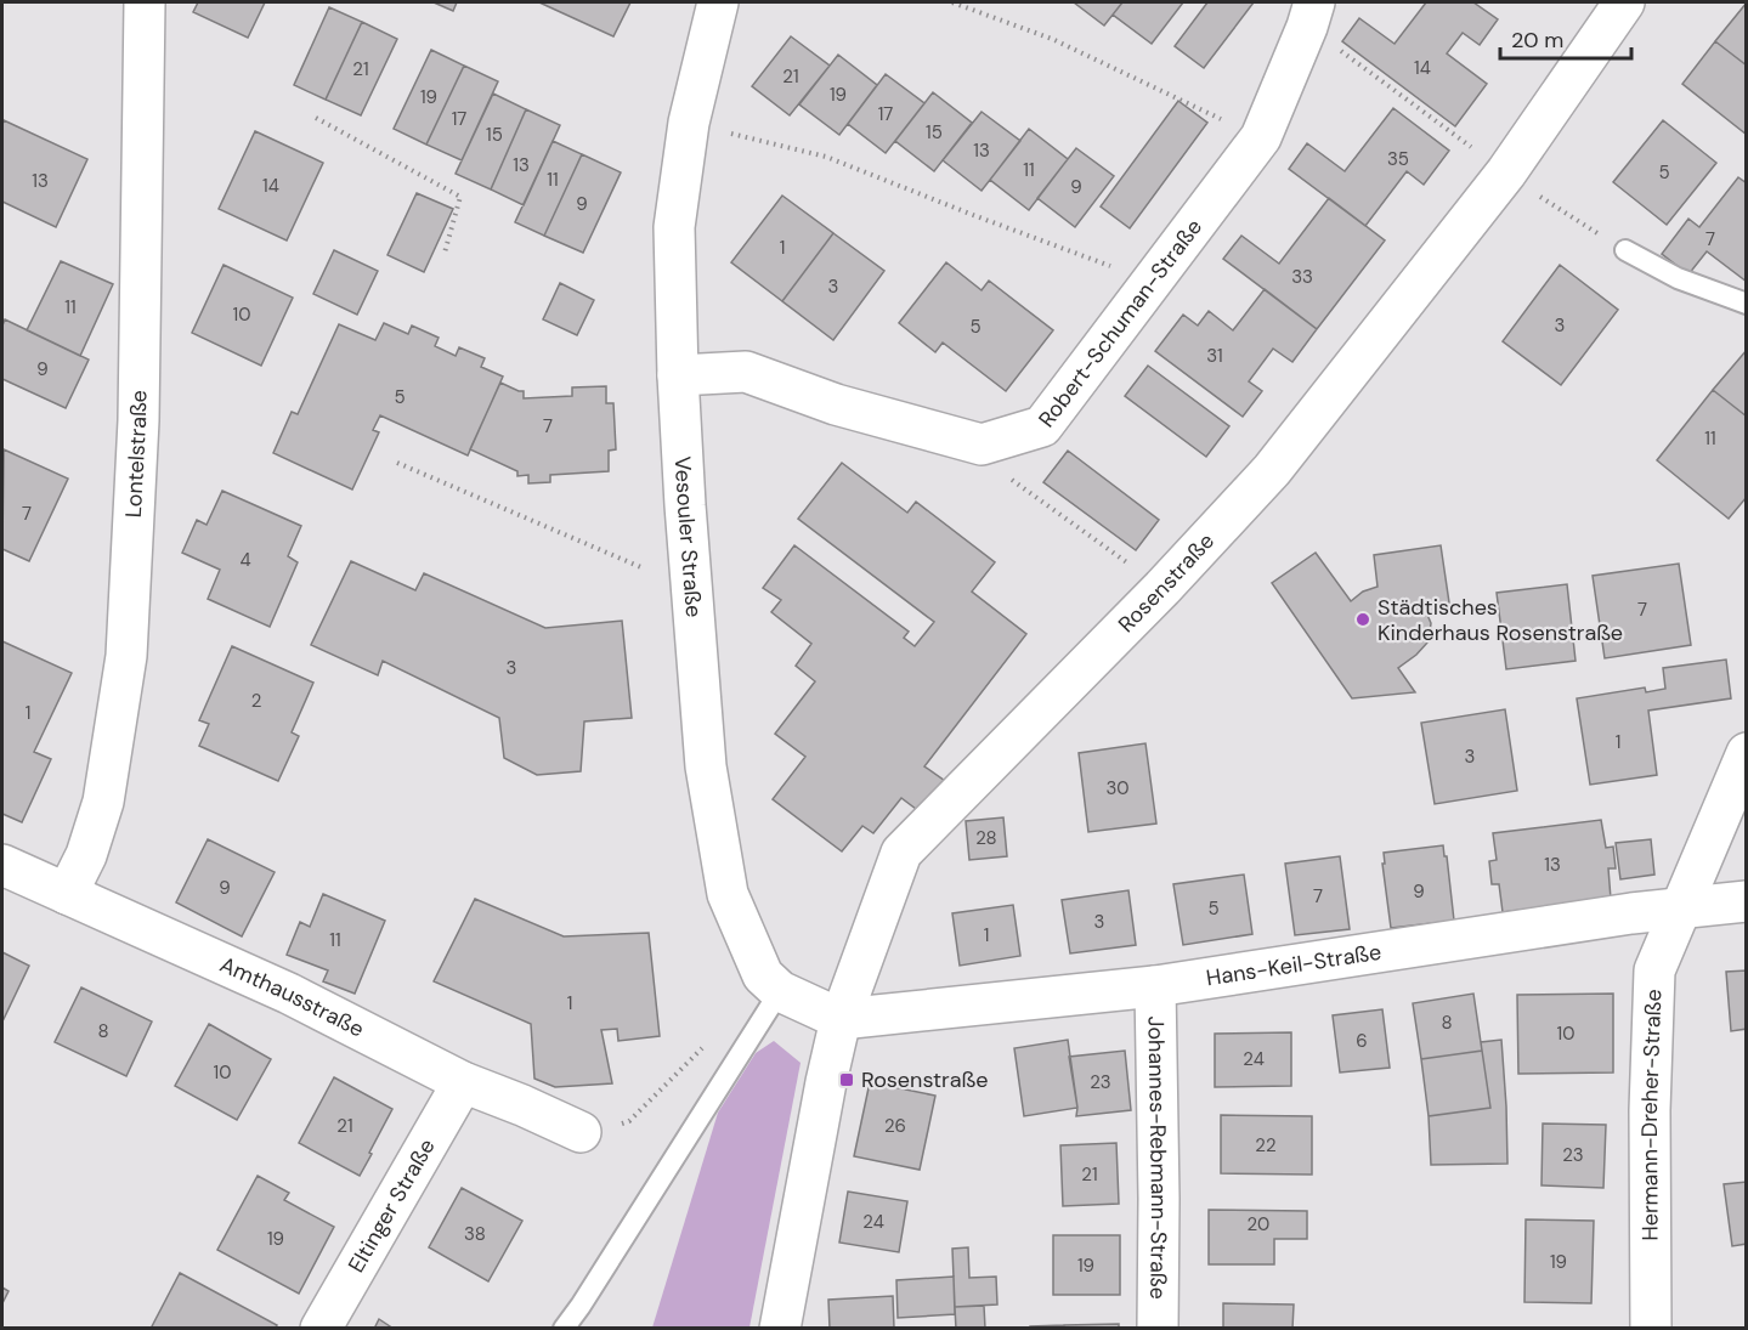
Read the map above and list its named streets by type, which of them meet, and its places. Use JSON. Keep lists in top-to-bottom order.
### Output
{
  "streets": {
    "street": [
      "Robert-Schuman-Straße",
      "Lontelstraße",
      "Vesouler Straße",
      "Rosenstraße",
      "Hans-Keil-Straße",
      "Amthausstraße",
      "Hermann-Dreher-Straße",
      "Johannes-Rebmann-Straße",
      "Eltinger Straße"
    ]
  },
  "crossings": [
    ["Lontelstraße", "Amthausstraße"],
    ["Vesouler Straße", "Rosenstraße"],
    ["Vesouler Straße", "Hans-Keil-Straße"],
    ["Rosenstraße", "Hans-Keil-Straße"],
    ["Hans-Keil-Straße", "Hermann-Dreher-Straße"],
    ["Hans-Keil-Straße", "Johannes-Rebmann-Straße"],
    ["Amthausstraße", "Eltinger Straße"]
  ],
  "places": {
    "other": ["Städtisches Kinderhaus Rosenstraße"],
    "transit": ["Rosenstraße"]
  },
  "house_numbers": [
    "14",
    "21",
    "21",
    "19",
    "19",
    "17",
    "17",
    "15",
    "15",
    "13",
    "35",
    "13",
    "11",
    "5",
    "11",
    "13",
    "14",
    "9",
    "9",
    "7",
    "1",
    "33",
    "3",
    "11",
    "10",
    "3",
    "5",
    "31",
    "9",
    "5",
    "7",
    "11",
    "7",
    "4",
    "7",
    "3",
    "2",
    "1",
    "1",
    "3",
    "30",
    "28",
    "13",
    "9",
    "9",
    "7",
    "5",
    "3",
    "1",
    "11",
    "1",
    "8",
    "8",
    "10",
    "6",
    "24",
    "10",
    "23",
    "21",
    "26",
    "22",
    "23",
    "21",
    "24",
    "20",
    "38",
    "19",
    "19",
    "19"
  ],
  "scale_bar": "20 m"
}
